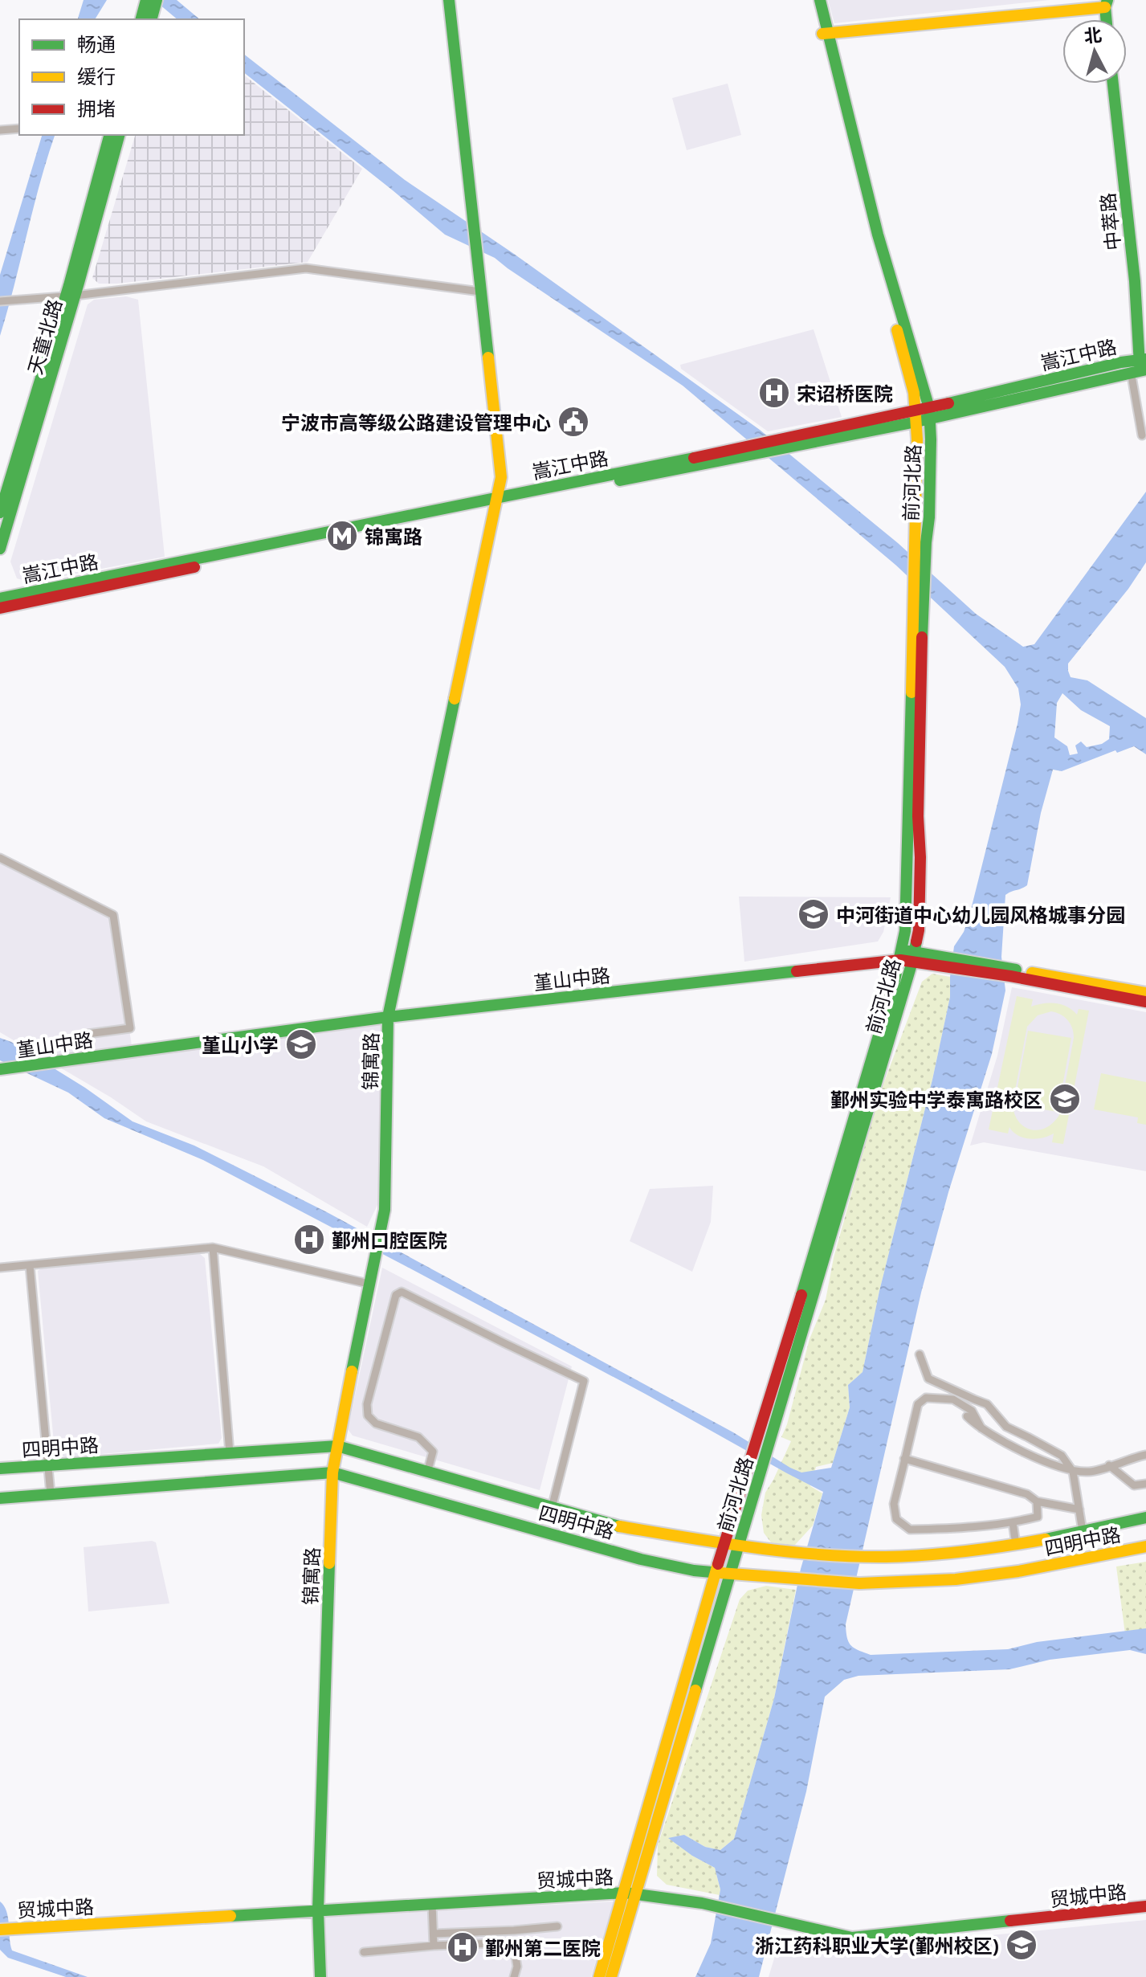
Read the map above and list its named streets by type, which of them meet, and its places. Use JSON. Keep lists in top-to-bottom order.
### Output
{
  "streets": {
    "main road": [
      "中萃路",
      "天童北路",
      "嵩江中路",
      "前河北路",
      "堇山中路",
      "锦寓路",
      "四明中路",
      "贸城中路"
    ]
  },
  "crossings": [
    ["中萃路", "嵩江中路"],
    ["嵩江中路", "前河北路"],
    ["嵩江中路", "锦寓路"],
    ["前河北路", "堇山中路"],
    ["前河北路", "四明中路"],
    ["前河北路", "贸城中路"],
    ["堇山中路", "锦寓路"],
    ["锦寓路", "四明中路"],
    ["锦寓路", "贸城中路"]
  ],
  "places": {
    "hospital": ["宋诏桥医院", "鄞州口腔医院", "鄞州第二医院"],
    "public building": ["宁波市高等级公路建设管理中心"],
    "metro station": ["锦寓路"],
    "school or university": [
      "中河街道中心幼儿园风格城事分园",
      "堇山小学",
      "鄞州实验中学泰寓路校区",
      "浙江药科职业大学(鄞州校区)"
    ]
  },
  "legend": ["畅通", "缓行", "拥堵"],
  "north": "top"
}
